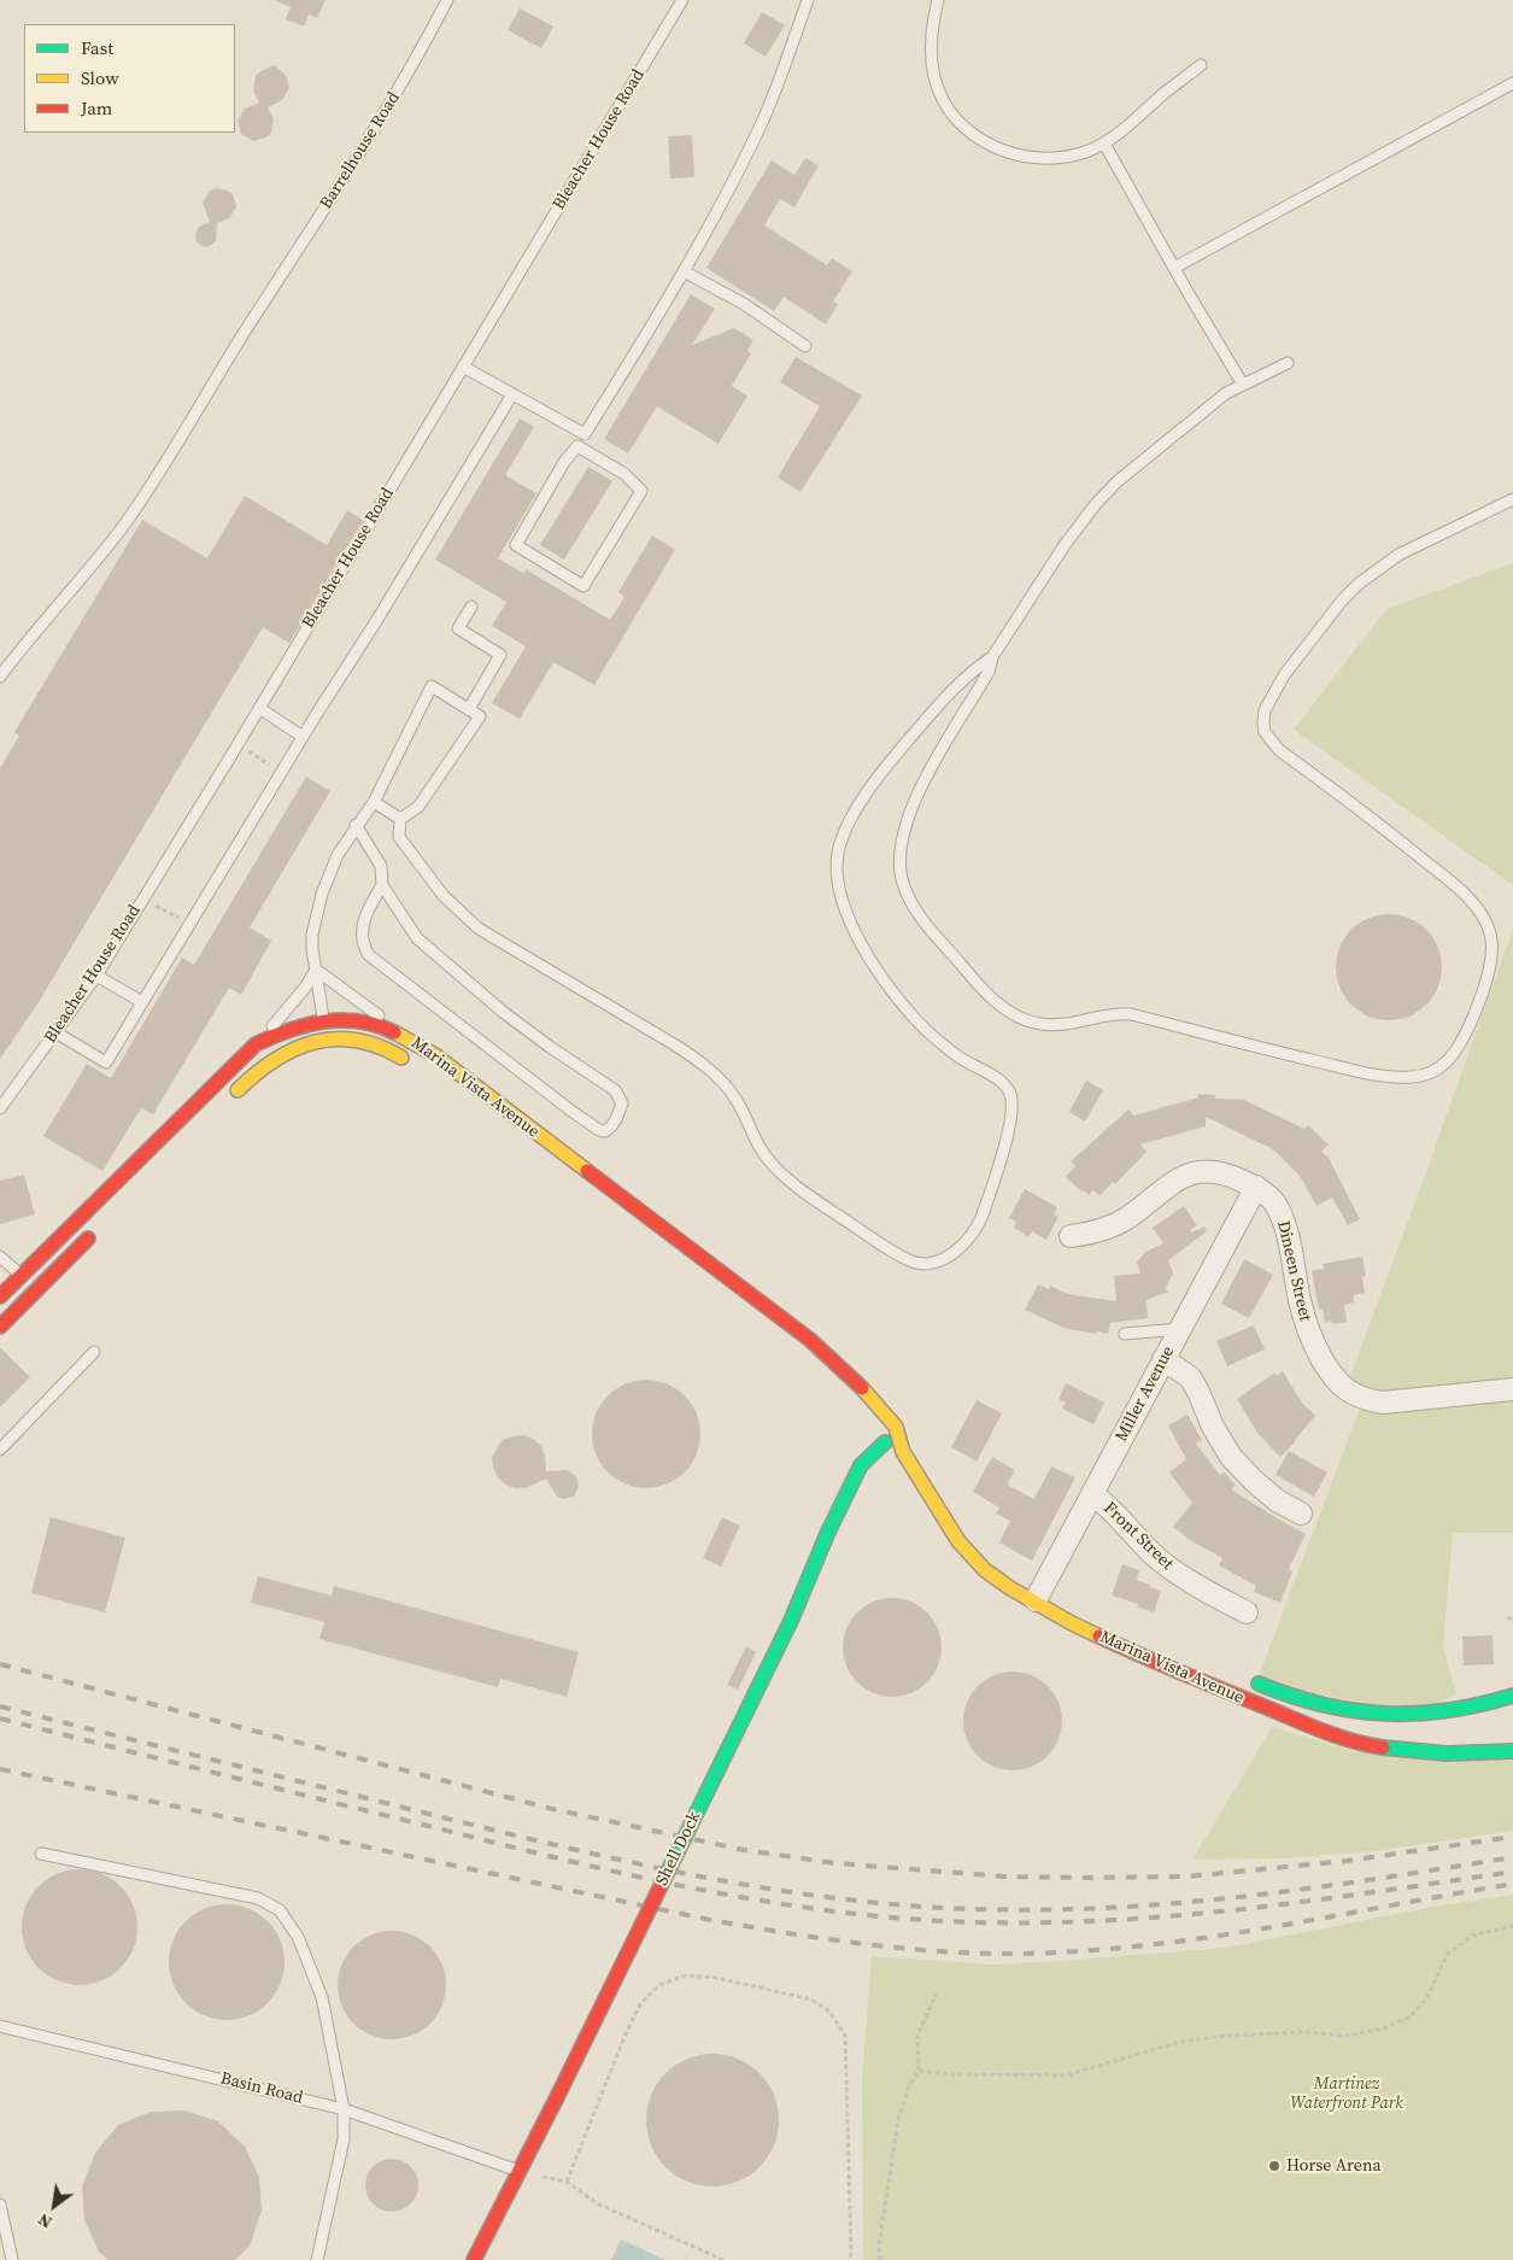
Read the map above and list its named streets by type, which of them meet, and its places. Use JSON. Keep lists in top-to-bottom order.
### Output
{
  "streets": {
    "main road": ["Marina Vista Avenue", "Shell Dock"],
    "street": ["Dineen Street", "Miller Avenue", "Front Street"],
    "lane": ["Bleacher House Road", "Barrelhouse Road", "Basin Road"]
  },
  "crossings": [
    ["Marina Vista Avenue", "Miller Avenue"],
    ["Marina Vista Avenue", "Shell Dock"],
    ["Dineen Street", "Miller Avenue"],
    ["Miller Avenue", "Front Street"],
    ["Shell Dock", "Basin Road"]
  ],
  "parks": ["Martinez Waterfront Park"],
  "places": ["Horse Arena"],
  "legend": ["Fast", "Slow", "Jam"],
  "north": "bottom left"
}
